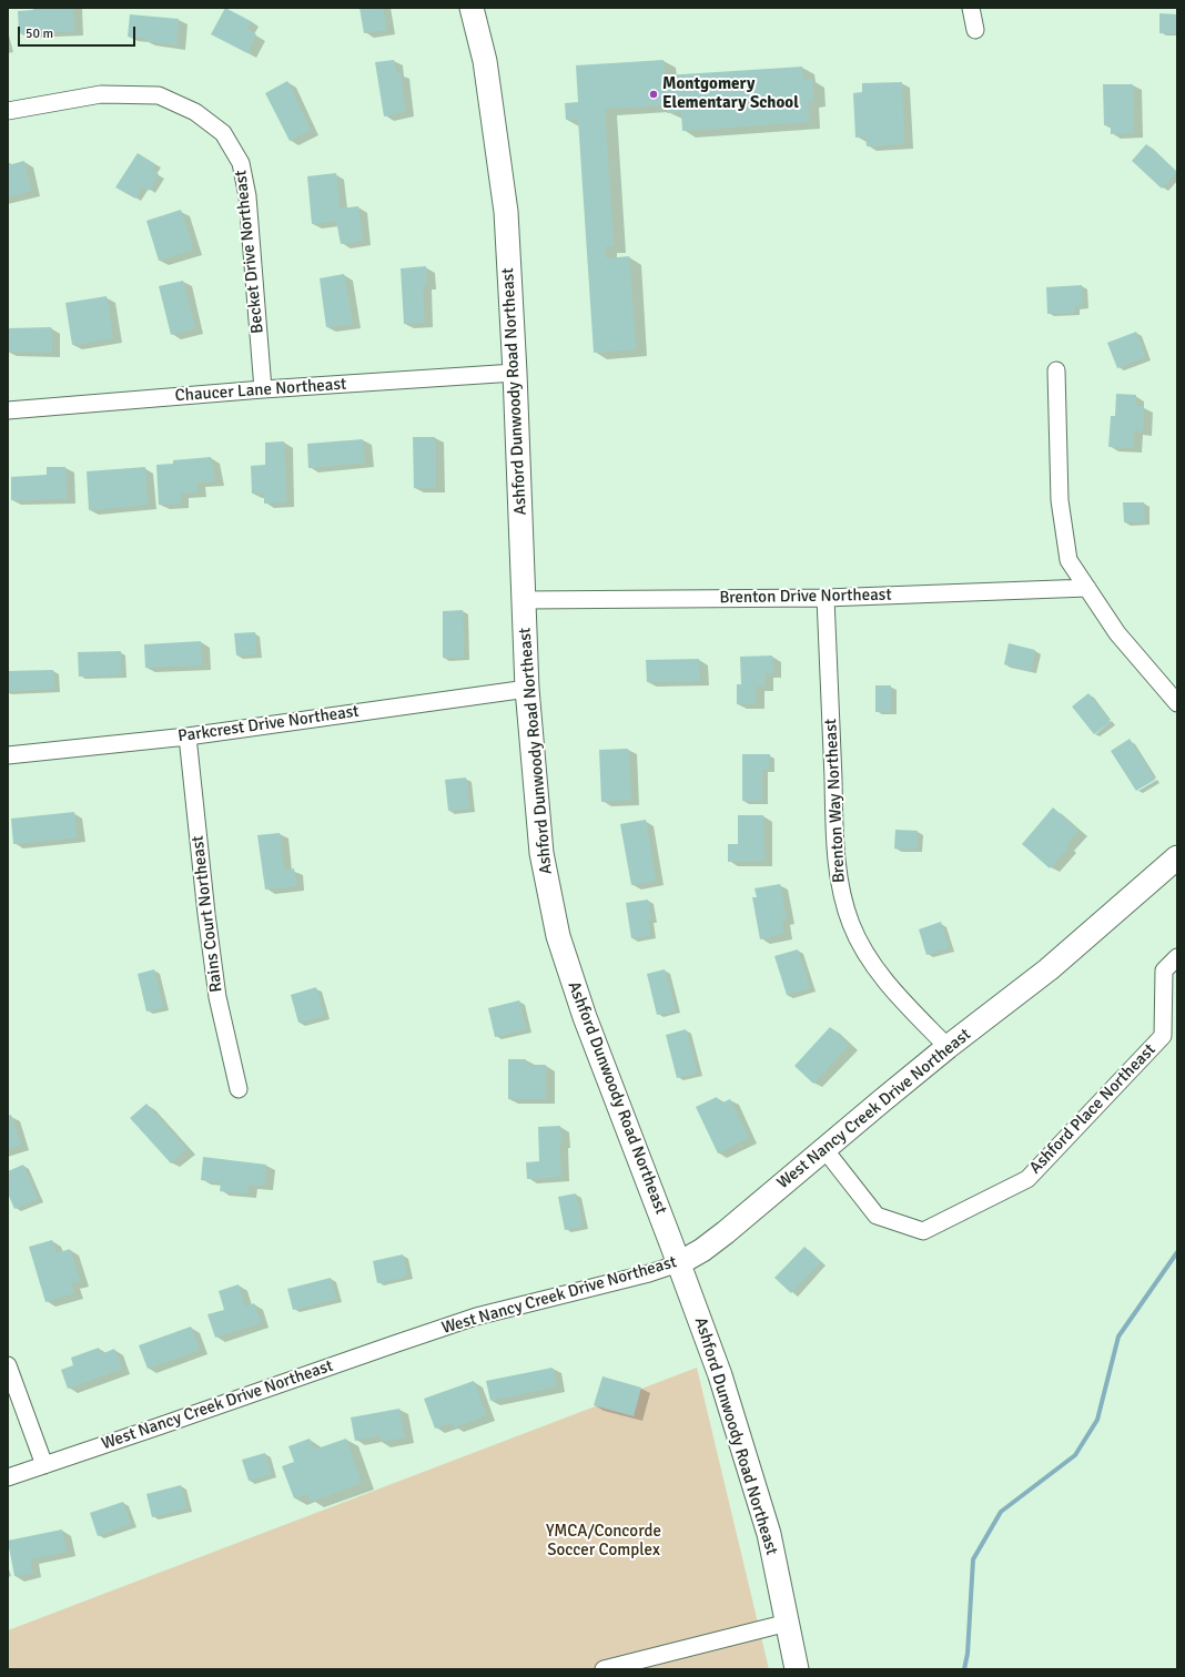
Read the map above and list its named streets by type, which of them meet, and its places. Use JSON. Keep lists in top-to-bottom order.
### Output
{
  "streets": {
    "main road": ["Ashford Dunwoody Road Northeast", "West Nancy Creek Drive Northeast"],
    "street": [
      "Becket Drive Northeast",
      "Chaucer Lane Northeast",
      "Brenton Drive Northeast",
      "Parkcrest Drive Northeast",
      "Brenton Way Northeast",
      "Rains Court Northeast",
      "Ashford Place Northeast"
    ]
  },
  "crossings": [
    ["Becket Drive Northeast", "Chaucer Lane Northeast"],
    ["Chaucer Lane Northeast", "Ashford Dunwoody Road Northeast"],
    ["Ashford Dunwoody Road Northeast", "Brenton Drive Northeast"],
    ["Ashford Dunwoody Road Northeast", "Parkcrest Drive Northeast"],
    ["Ashford Dunwoody Road Northeast", "West Nancy Creek Drive Northeast"],
    ["Brenton Drive Northeast", "Brenton Way Northeast"],
    ["Parkcrest Drive Northeast", "Rains Court Northeast"],
    ["Brenton Way Northeast", "West Nancy Creek Drive Northeast"],
    ["West Nancy Creek Drive Northeast", "Ashford Place Northeast"]
  ],
  "parks": ["YMCA/Concorde Soccer Complex"],
  "places": ["Montgomery Elementary School"],
  "scale_bar": "50 m"
}
